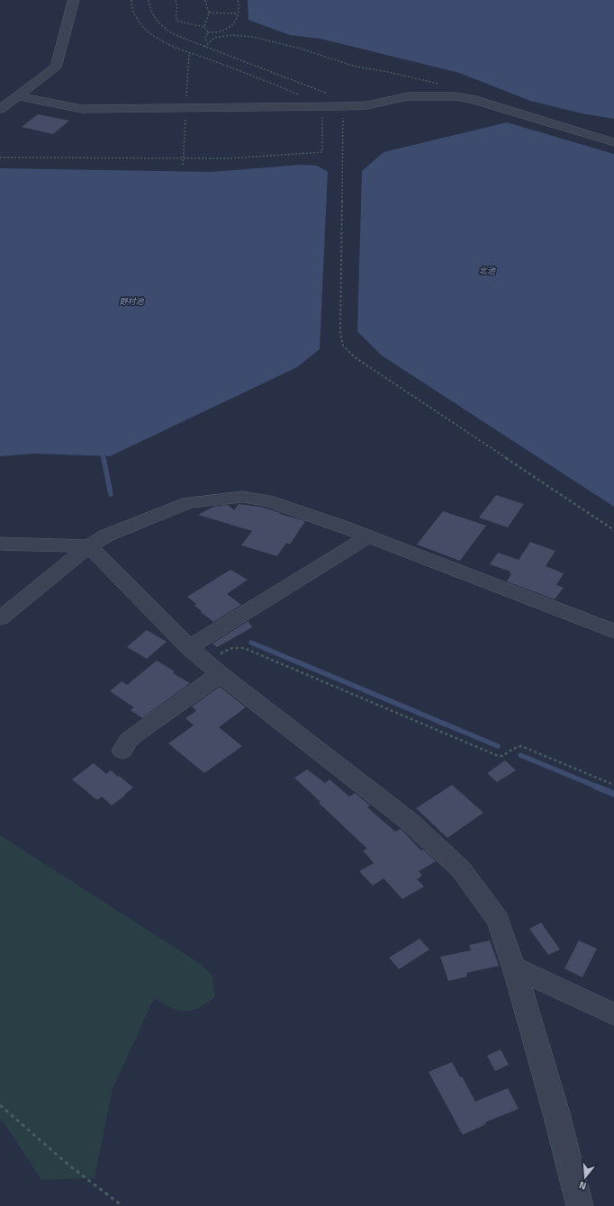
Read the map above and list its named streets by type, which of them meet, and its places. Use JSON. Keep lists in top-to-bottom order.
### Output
{
  "water": ["北池", "野村池"],
  "north": "bottom"
}
